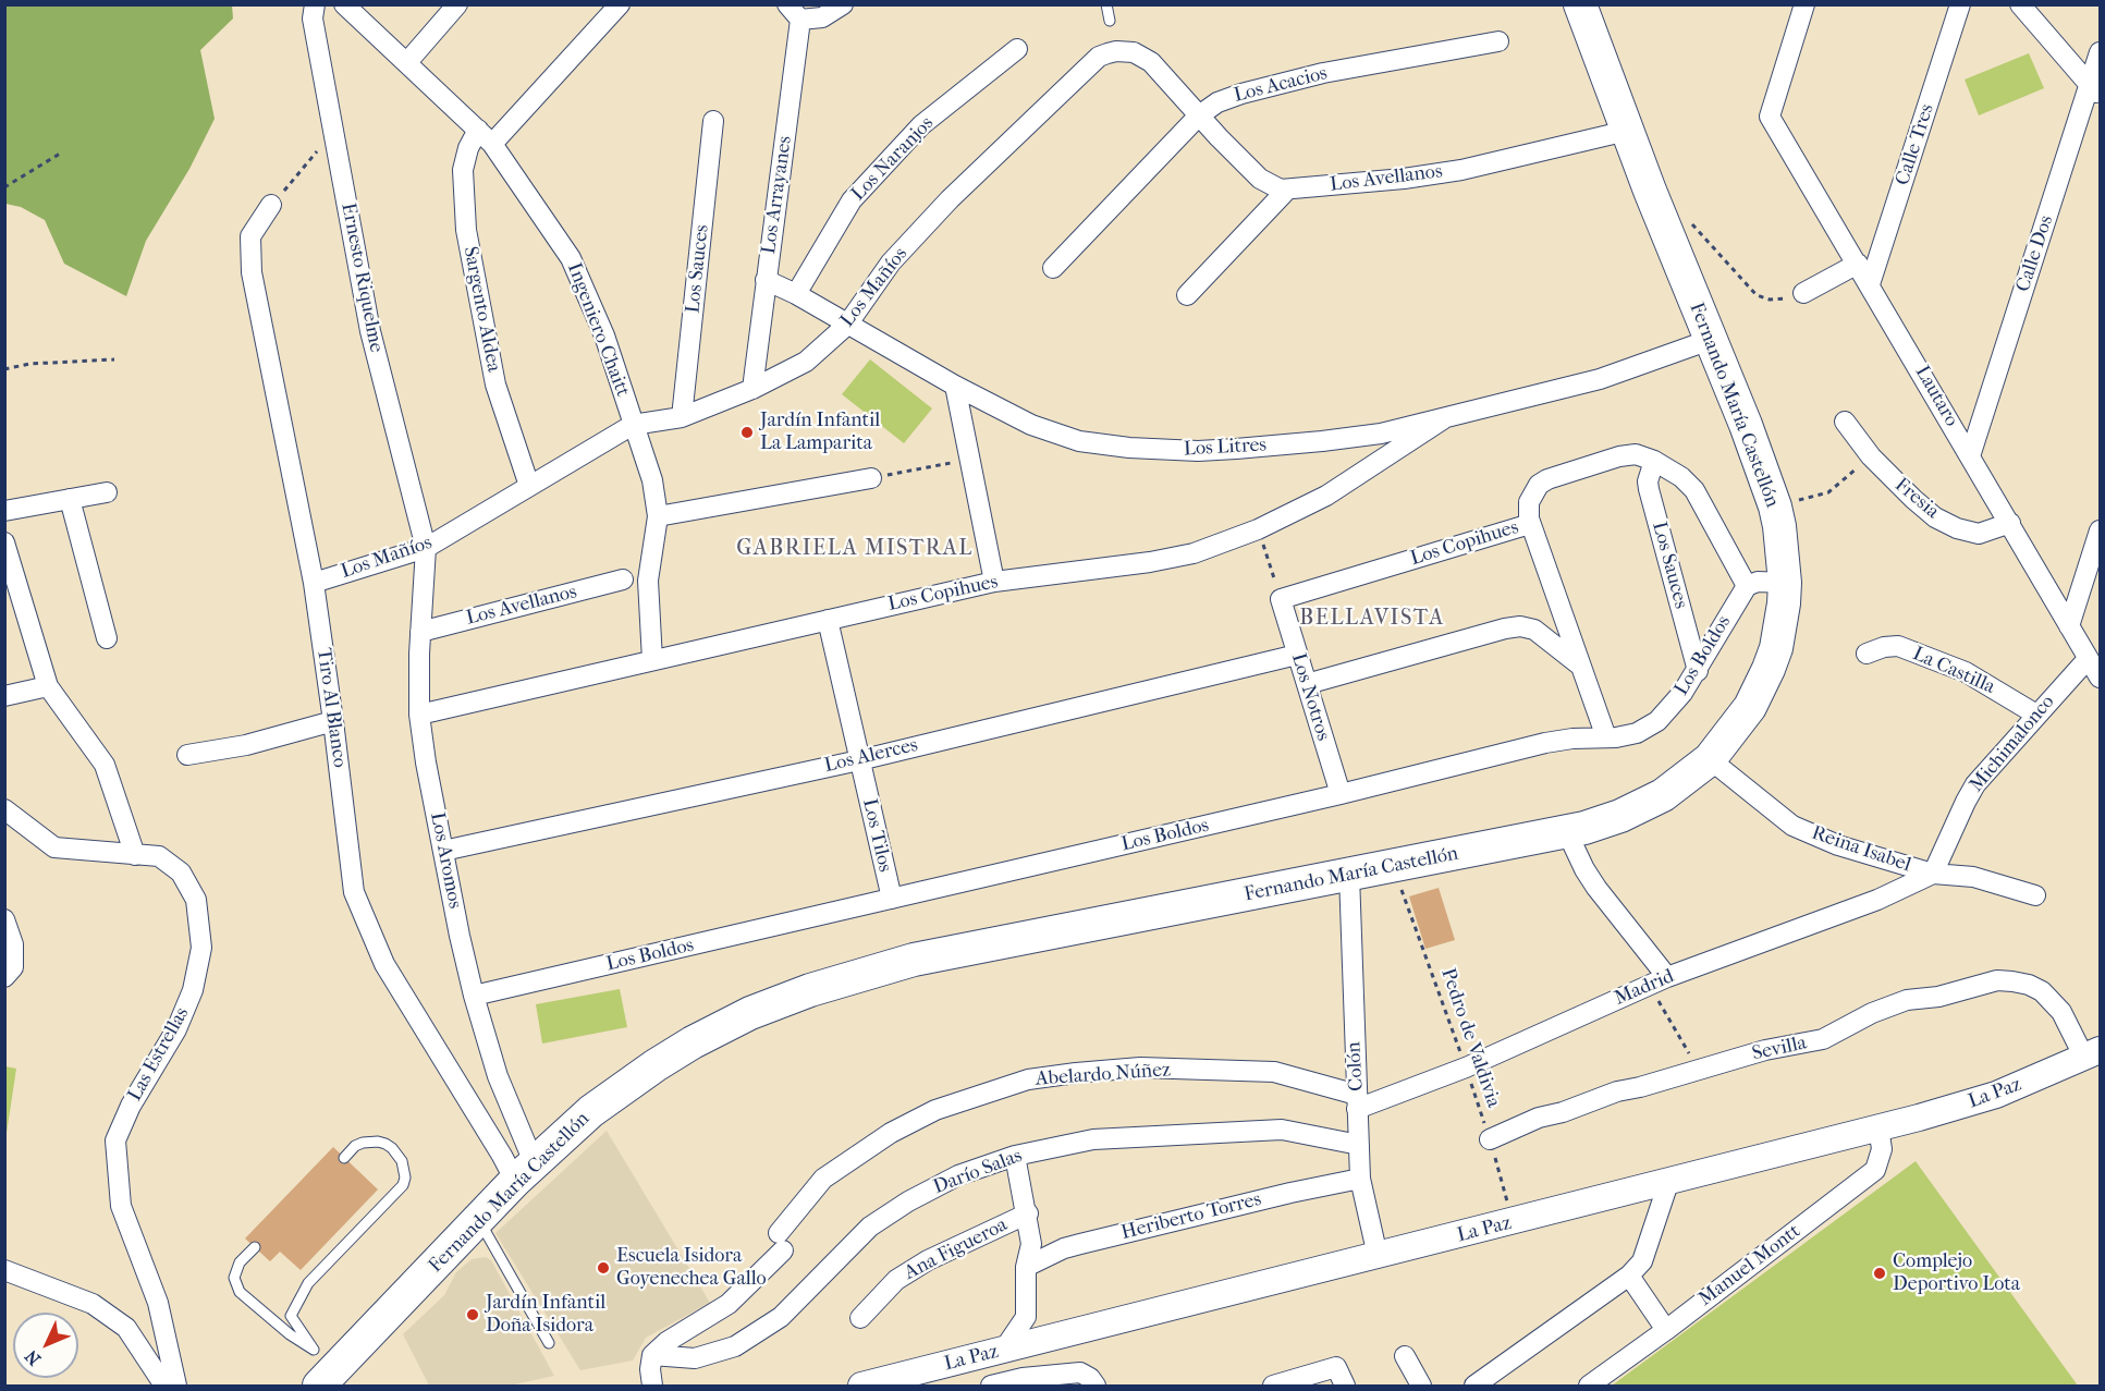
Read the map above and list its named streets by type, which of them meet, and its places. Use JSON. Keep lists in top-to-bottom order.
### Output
{
  "streets": {
    "main road": ["Fernando María Castellón"],
    "street": [
      "Los Acacios",
      "Calle Tres",
      "Los Naranjos",
      "Los Avellanos",
      "Los Arrayanes",
      "Calle Dos",
      "Los Sauces",
      "Ernesto Riquelme",
      "Los Mañíos",
      "Sargento Aldea",
      "Ingeniero Chaitt",
      "Lautaro",
      "Los Litres",
      "Fresia",
      "Los Copihues",
      "Los Boldos",
      "La Castilla",
      "Los Notros",
      "Tiro Al Blanco",
      "Michimalonco",
      "Los Alerces",
      "Los Tilos",
      "Reina Isabel",
      "Los Aromos",
      "Madrid",
      "Sevilla",
      "Las Estrellas",
      "Colón",
      "Abelardo Núñez",
      "La Paz",
      "Darío Salas",
      "Heriberto Torres",
      "Ana Figueroa",
      "Manuel Montt"
    ],
    "path": ["Pedro de Valdivia"]
  },
  "crossings": [
    ["Los Acacios", "Los Mañíos"],
    ["Calle Tres", "Lautaro"],
    ["Los Naranjos", "Los Litres"],
    ["Los Avellanos", "Los Mañíos"],
    ["Los Avellanos", "Fernando María Castellón"],
    ["Los Avellanos", "Los Aromos"],
    ["Los Arrayanes", "Los Mañíos"],
    ["Los Arrayanes", "Los Litres"],
    ["Calle Dos", "Lautaro"],
    ["Los Sauces", "Los Mañíos"],
    ["Los Sauces", "Los Copihues"],
    ["Los Sauces", "Los Boldos"],
    ["Ernesto Riquelme", "Los Mañíos"],
    ["Ernesto Riquelme", "Los Aromos"],
    ["Los Mañíos", "Sargento Aldea"],
    ["Los Mañíos", "Ingeniero Chaitt"],
    ["Los Mañíos", "Los Litres"],
    ["Los Mañíos", "Tiro Al Blanco"],
    ["Los Mañíos", "Los Aromos"],
    ["Sargento Aldea", "Ingeniero Chaitt"],
    ["Ingeniero Chaitt", "Los Copihues"],
    ["Lautaro", "Fresia"],
    ["Lautaro", "Michimalonco"],
    ["Fernando María Castellón", "Los Litres"],
    ["Fernando María Castellón", "Tiro Al Blanco"],
    ["Fernando María Castellón", "Reina Isabel"],
    ["Fernando María Castellón", "Los Aromos"],
    ["Fernando María Castellón", "Pedro de Valdivia"],
    ["Fernando María Castellón", "Colón"],
    ["Los Litres", "Los Copihues"],
    ["Los Copihues", "Los Notros"],
    ["Los Copihues", "Los Tilos"],
    ["Los Copihues", "Los Aromos"],
    ["Los Boldos", "Los Notros"],
    ["Los Boldos", "Los Tilos"],
    ["Los Boldos", "Los Aromos"],
    ["La Castilla", "Michimalonco"],
    ["Los Notros", "Los Alerces"],
    ["Tiro Al Blanco", "Los Aromos"],
    ["Michimalonco", "Reina Isabel"],
    ["Michimalonco", "Madrid"],
    ["Los Alerces", "Los Tilos"],
    ["Los Alerces", "Los Aromos"],
    ["Reina Isabel", "Madrid"],
    ["Madrid", "Pedro de Valdivia"],
    ["Madrid", "Colón"],
    ["Madrid", "Abelardo Núñez"],
    ["Pedro de Valdivia", "Sevilla"],
    ["Pedro de Valdivia", "La Paz"],
    ["Sevilla", "La Paz"],
    ["Colón", "Abelardo Núñez"],
    ["Colón", "La Paz"],
    ["Colón", "Darío Salas"],
    ["Colón", "Heriberto Torres"],
    ["Abelardo Núñez", "Darío Salas"],
    ["La Paz", "Manuel Montt"]
  ],
  "districts": ["GABRIELA MISTRAL", "BELLAVISTA"],
  "places": [
    "Jardín Infantil La Lamparita",
    "Escuela Isidora Goyenechea Gallo",
    "Complejo Deportivo Lota",
    "Jardín Infantil Doña Isidora"
  ],
  "north": "bottom left"
}
